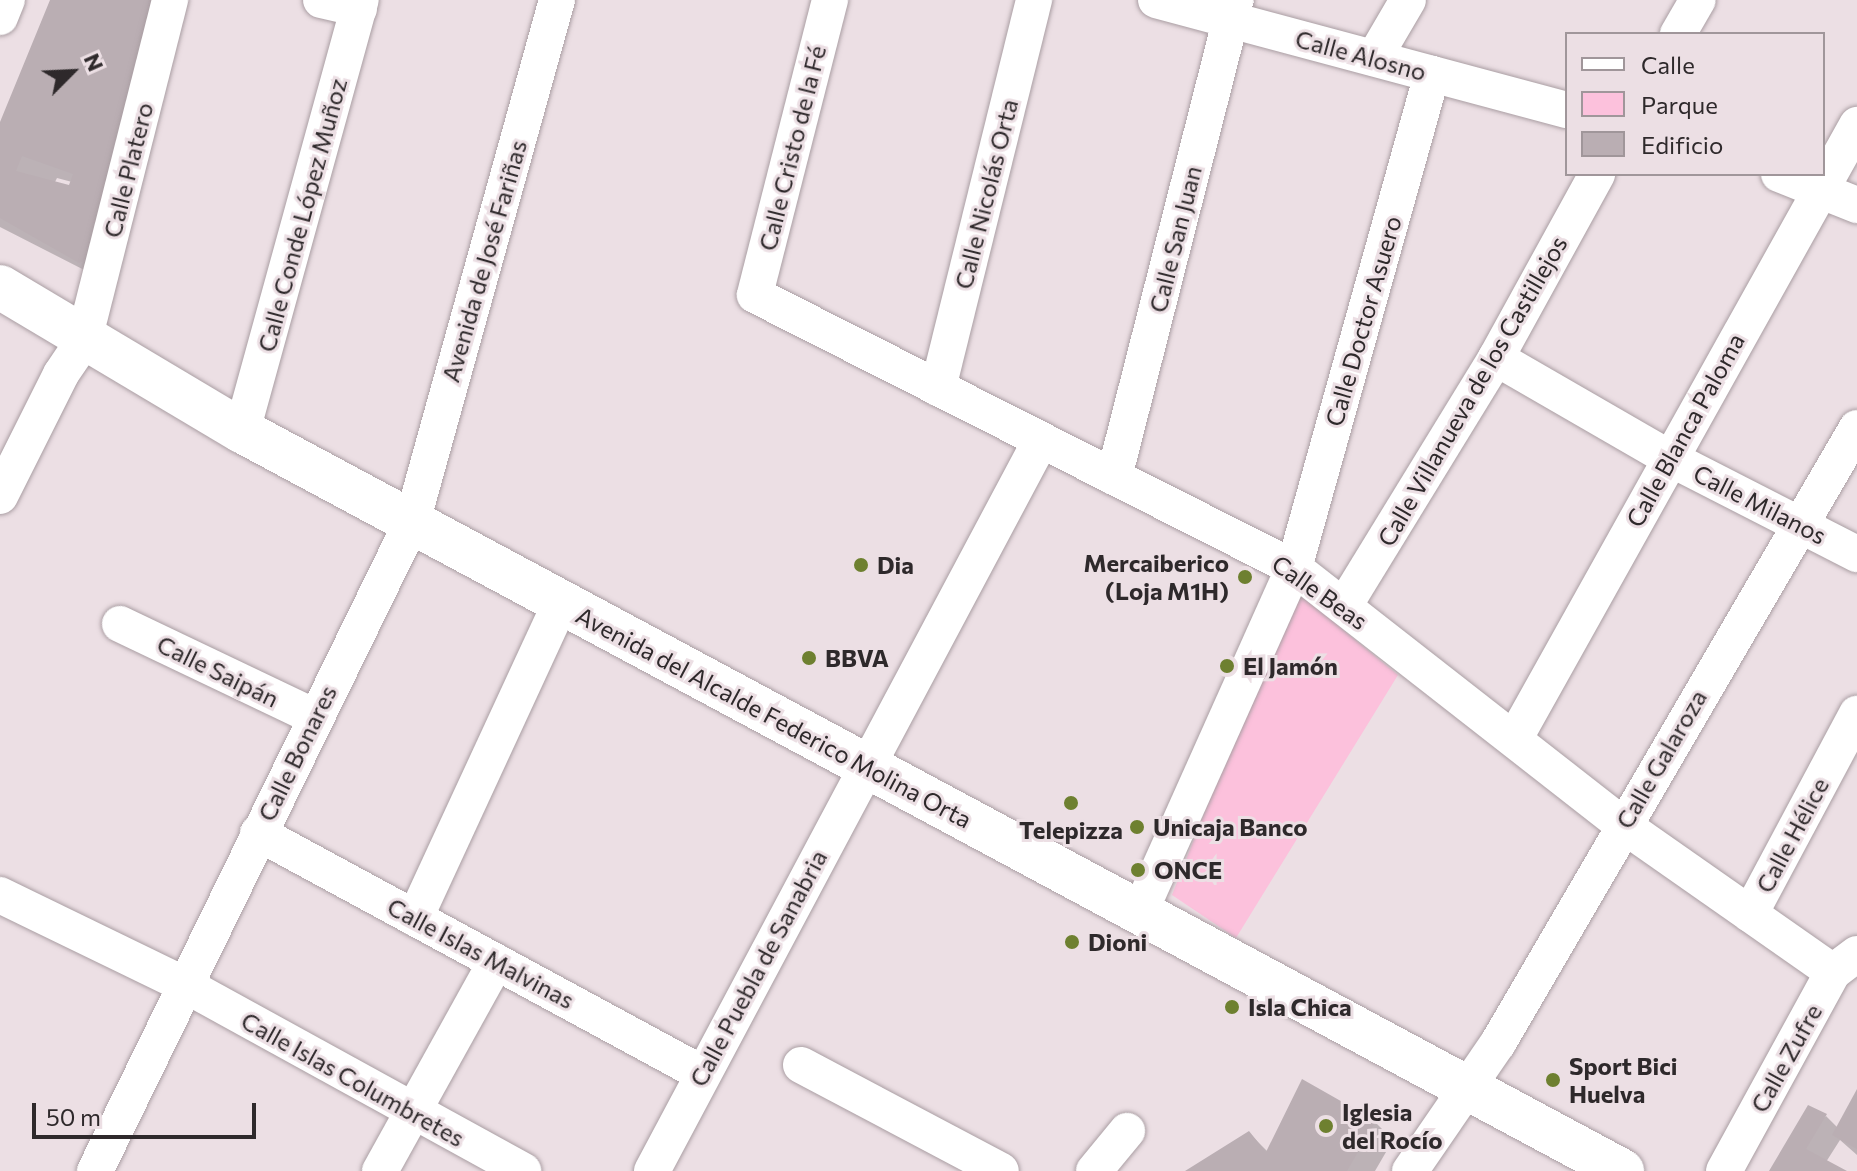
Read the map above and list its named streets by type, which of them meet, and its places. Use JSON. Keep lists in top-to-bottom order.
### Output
{
  "streets": {
    "main road": ["Avenida del Alcalde Federico Molina Orta"],
    "street": [
      "Calle Alosno",
      "Calle Cristo de la Fé",
      "Calle Platero",
      "Calle Nicolás Orta",
      "Calle Conde López Muñoz",
      "Calle San Juan",
      "Avenida de José Fariñas",
      "Calle Doctor Asuero",
      "Calle Villanueva de los Castillejos",
      "Calle Blanca Paloma",
      "Calle Milanos",
      "Calle Beas",
      "Calle Saipán",
      "Calle Bonares",
      "Calle Galaroza",
      "Calle Hélice",
      "Calle Islas Malvinas",
      "Calle Puebla de Sanabria",
      "Calle Zufre",
      "Calle Islas Columbretes"
    ]
  },
  "crossings": [
    ["Calle Alosno", "Calle San Juan"],
    ["Calle Alosno", "Calle Doctor Asuero"],
    ["Calle Cristo de la Fé", "Calle Beas"],
    ["Calle Platero", "Avenida del Alcalde Federico Molina Orta"],
    ["Calle Nicolás Orta", "Calle Beas"],
    ["Calle Conde López Muñoz", "Avenida del Alcalde Federico Molina Orta"],
    ["Calle San Juan", "Calle Beas"],
    ["Avenida de José Fariñas", "Avenida del Alcalde Federico Molina Orta"],
    ["Avenida de José Fariñas", "Calle Bonares"],
    ["Calle Doctor Asuero", "Calle Beas"],
    ["Calle Doctor Asuero", "Avenida del Alcalde Federico Molina Orta"],
    ["Calle Villanueva de los Castillejos", "Calle Milanos"],
    ["Calle Villanueva de los Castillejos", "Calle Beas"],
    ["Calle Blanca Paloma", "Calle Milanos"],
    ["Calle Blanca Paloma", "Calle Beas"],
    ["Calle Milanos", "Calle Galaroza"],
    ["Calle Beas", "Calle Galaroza"],
    ["Calle Beas", "Calle Hélice"],
    ["Calle Beas", "Calle Puebla de Sanabria"],
    ["Calle Beas", "Calle Zufre"],
    ["Calle Saipán", "Calle Bonares"],
    ["Avenida del Alcalde Federico Molina Orta", "Calle Bonares"],
    ["Avenida del Alcalde Federico Molina Orta", "Calle Galaroza"],
    ["Avenida del Alcalde Federico Molina Orta", "Calle Puebla de Sanabria"],
    ["Calle Bonares", "Calle Islas Malvinas"],
    ["Calle Bonares", "Calle Islas Columbretes"],
    ["Calle Islas Malvinas", "Calle Puebla de Sanabria"]
  ],
  "places": [
    "Dia",
    "Mercaiberico (Loja M1H)",
    "BBVA",
    "El Jamón",
    "Telepizza",
    "Unicaja Banco",
    "ONCE",
    "Dioni",
    "Isla Chica",
    "Sport Bici Huelva",
    "Iglesia del Rocío"
  ],
  "legend": ["Calle", "Parque", "Edificio"],
  "scale_bar": "50 m",
  "north": "top right"
}
